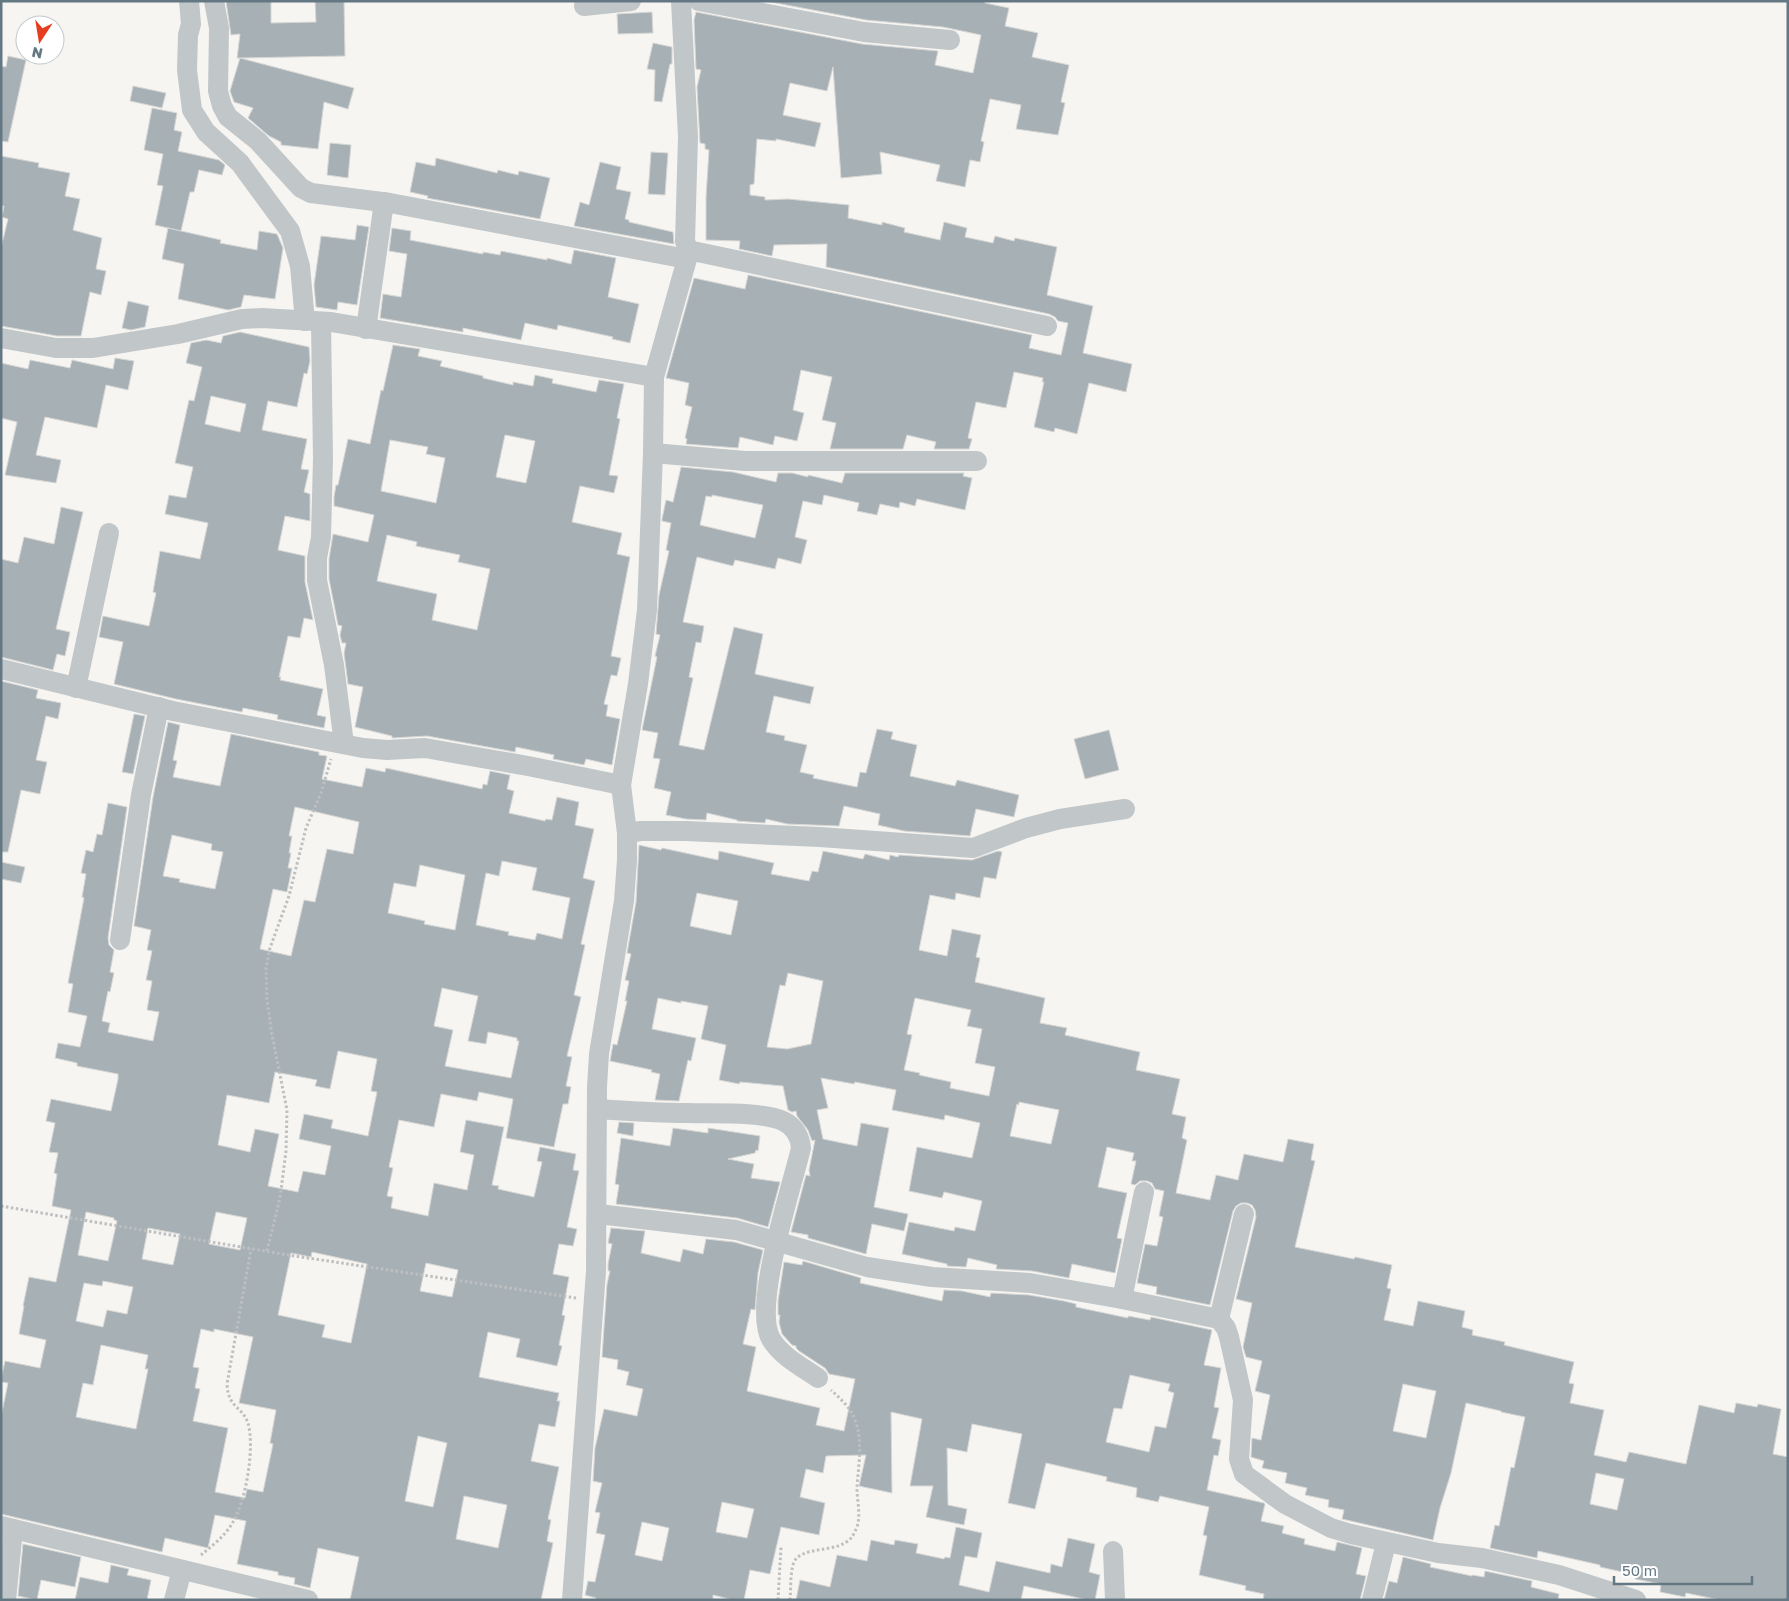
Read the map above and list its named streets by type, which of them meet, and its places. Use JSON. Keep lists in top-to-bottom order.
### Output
{
  "scale_bar": "50 m",
  "north": "bottom"
}
